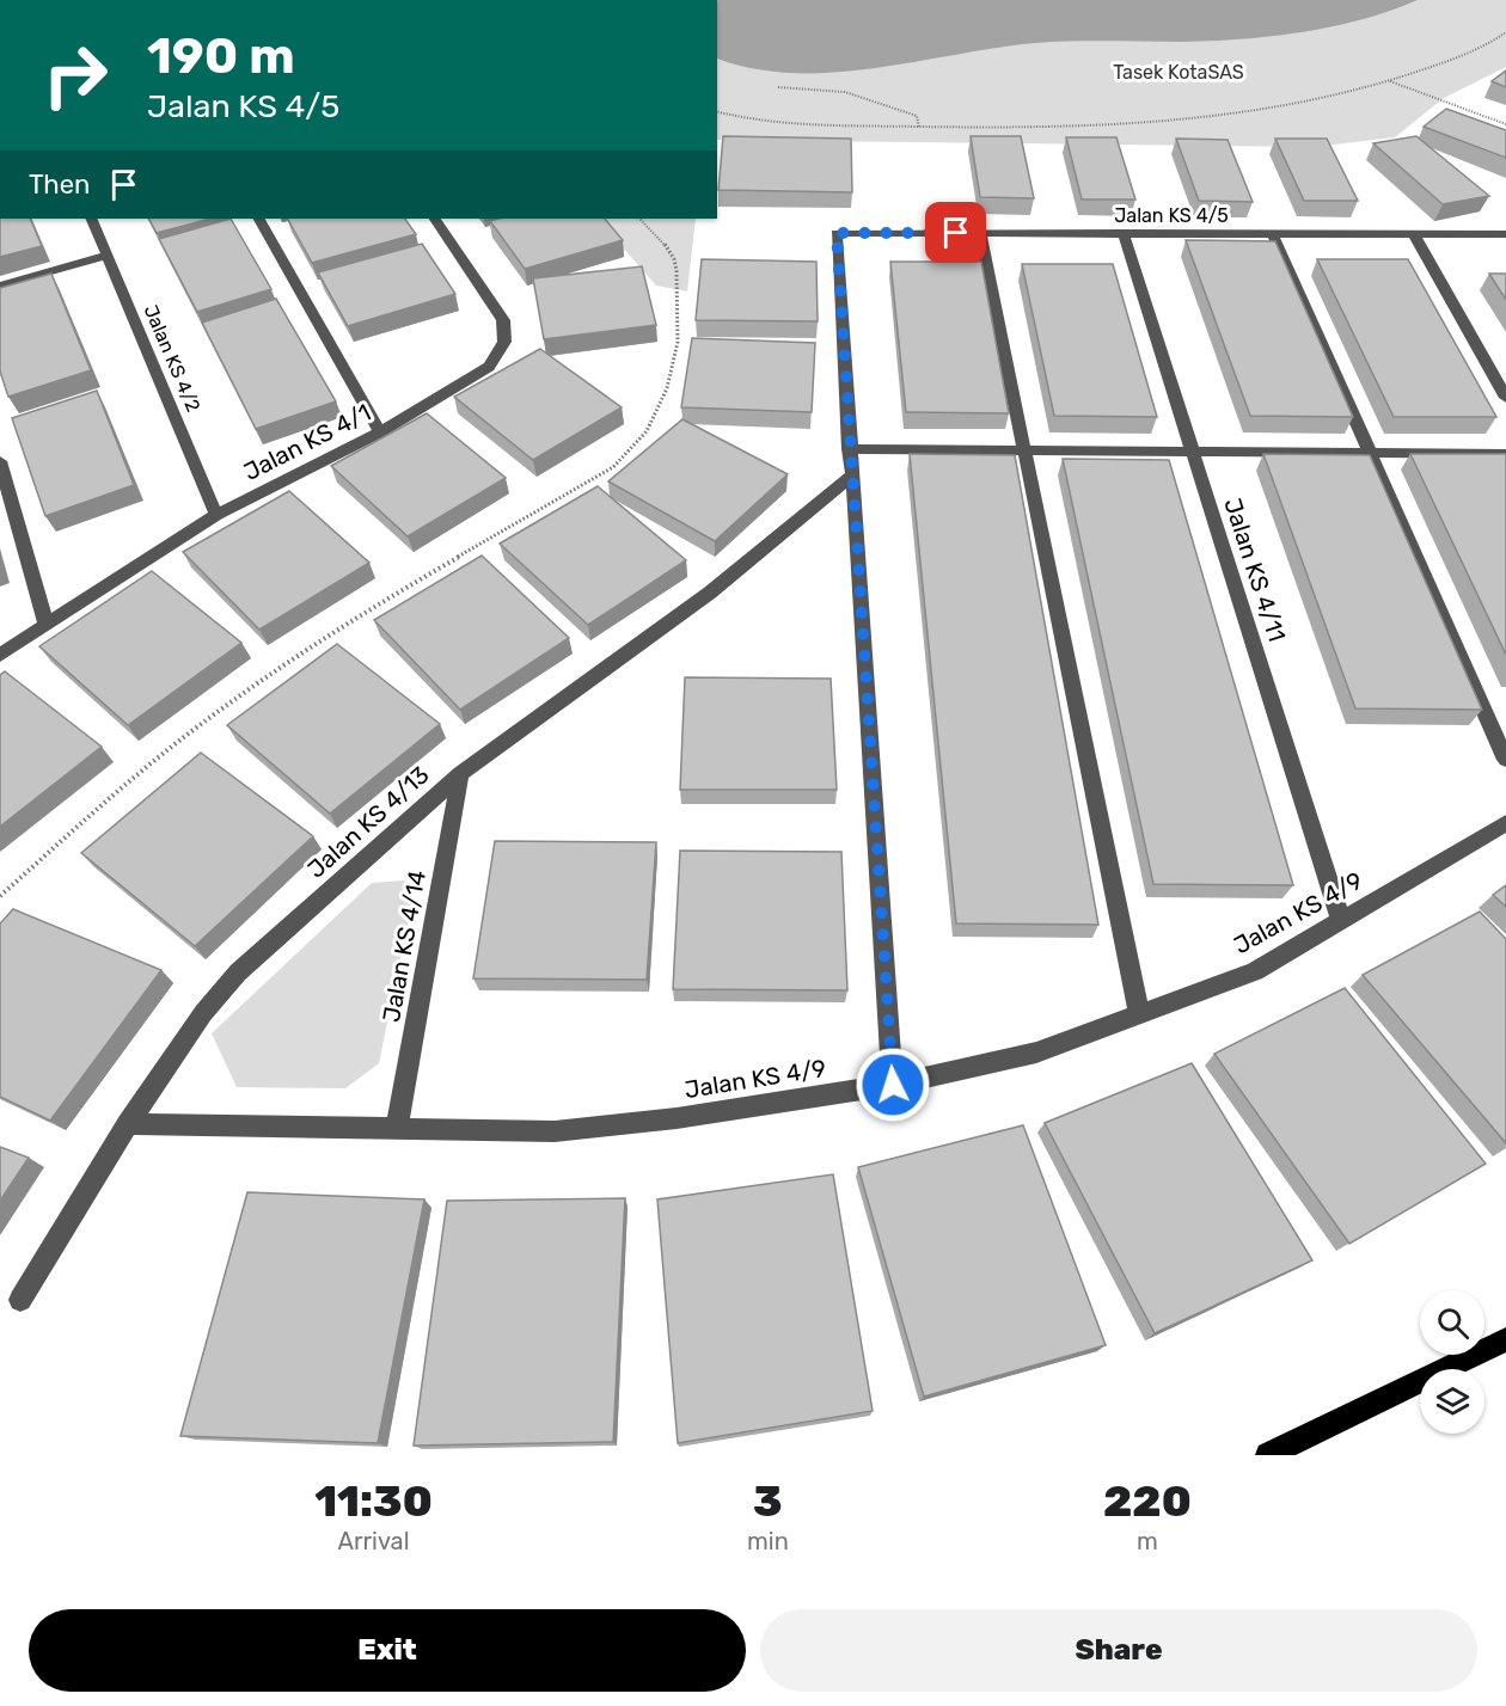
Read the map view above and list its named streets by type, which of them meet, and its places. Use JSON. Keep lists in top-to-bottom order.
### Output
{
  "streets": {
    "street": [
      "Jalan KS 4/5",
      "Jalan KS 4/2",
      "Jalan KS 4/1",
      "Jalan KS 4/11",
      "Jalan KS 4/13",
      "Jalan KS 4/9",
      "Jalan KS 4/14"
    ]
  },
  "crossings": [
    ["Jalan KS 4/5", "Jalan KS 4/11"],
    ["Jalan KS 4/2", "Jalan KS 4/1"],
    ["Jalan KS 4/11", "Jalan KS 4/9"],
    ["Jalan KS 4/13", "Jalan KS 4/9"],
    ["Jalan KS 4/13", "Jalan KS 4/14"],
    ["Jalan KS 4/9", "Jalan KS 4/14"]
  ],
  "parks": ["Tasek KotaSAS"],
  "page": {
    "turn": ["190 m", "Jalan KS 4/5"],
    "then": "Then",
    "eta": [
      "11:30",
      "Arrival",
      "3",
      "min",
      "220",
      "m"
    ],
    "buttons": ["Exit", "Share"]
  }
}
